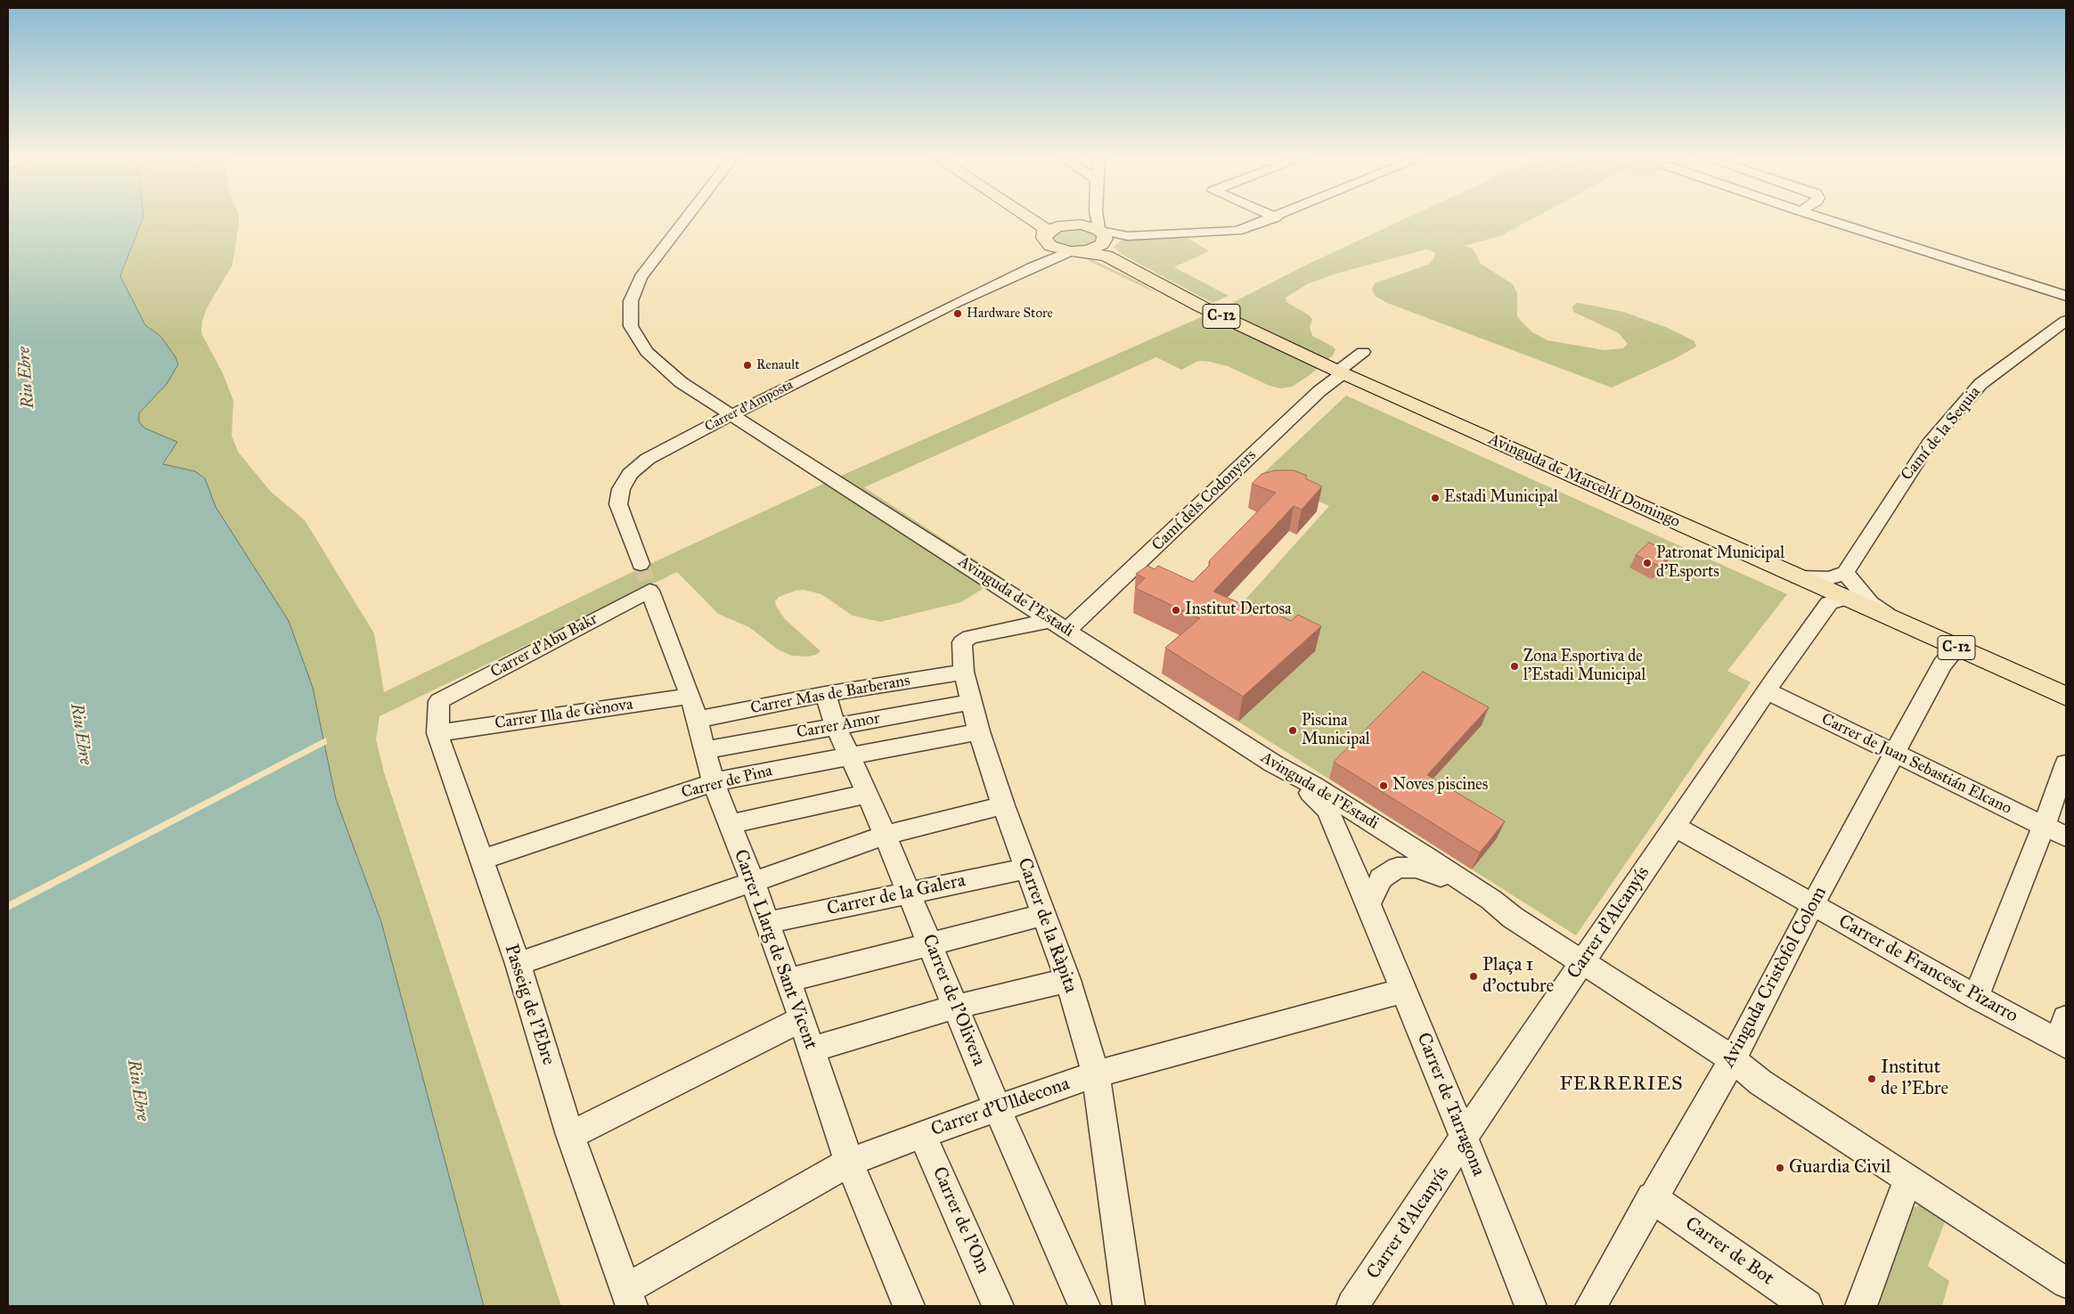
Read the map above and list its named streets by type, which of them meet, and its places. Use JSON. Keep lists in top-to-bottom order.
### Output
{
  "streets": {
    "main road": ["C-12", "Avinguda de Marcel·lí Domingo"],
    "street": [
      "Carrer d'Amposta",
      "Camí de la Sequia",
      "Camí dels Codonyers",
      "Avinguda de l'Estadi",
      "Carrer d'Abu Bakr",
      "Carrer Mas de Barberans",
      "Carrer Illa de Gènova",
      "Carrer Amor",
      "Carrer de Juan Sebastián Elcano",
      "Carrer de Pina",
      "Carrer de la Galera",
      "Carrer d'Alcanyís",
      "Carrer de la Ràpita",
      "Carrer Llarg de Sant Vicent",
      "Carrer de Francesc Pizarro",
      "Avinguda Cristòfol Colom",
      "Carrer de l'Olivera",
      "Passeig de l'Ebre",
      "Carrer de Tarragona",
      "Carrer d'Ulldecona",
      "Carrer de l'Om",
      "Carrer de Bot"
    ]
  },
  "crossings": [
    ["C-12", "Carrer d'Amposta"],
    ["C-12", "Avinguda de Marcel·lí Domingo"],
    ["Carrer d'Amposta", "Avinguda de Marcel·lí Domingo"],
    ["Carrer d'Amposta", "Avinguda de l'Estadi"],
    ["Avinguda de Marcel·lí Domingo", "Camí dels Codonyers"],
    ["Avinguda de Marcel·lí Domingo", "Carrer d'Alcanyís"],
    ["Avinguda de Marcel·lí Domingo", "Avinguda Cristòfol Colom"],
    ["Camí dels Codonyers", "Avinguda de l'Estadi"],
    ["Camí dels Codonyers", "Carrer de la Ràpita"],
    ["Avinguda de l'Estadi", "Carrer d'Alcanyís"],
    ["Avinguda de l'Estadi", "Carrer de la Ràpita"],
    ["Avinguda de l'Estadi", "Avinguda Cristòfol Colom"],
    ["Avinguda de l'Estadi", "Carrer de Tarragona"],
    ["Carrer d'Abu Bakr", "Carrer Llarg de Sant Vicent"],
    ["Carrer d'Abu Bakr", "Passeig de l'Ebre"],
    ["Carrer Mas de Barberans", "Carrer de la Ràpita"],
    ["Carrer Mas de Barberans", "Carrer Llarg de Sant Vicent"],
    ["Carrer Mas de Barberans", "Carrer de l'Olivera"],
    ["Carrer Illa de Gènova", "Carrer Llarg de Sant Vicent"],
    ["Carrer Illa de Gènova", "Passeig de l'Ebre"],
    ["Carrer Amor", "Carrer de la Ràpita"],
    ["Carrer Amor", "Carrer Llarg de Sant Vicent"],
    ["Carrer Amor", "Carrer de l'Olivera"],
    ["Carrer de Juan Sebastián Elcano", "Carrer d'Alcanyís"],
    ["Carrer de Juan Sebastián Elcano", "Avinguda Cristòfol Colom"],
    ["Carrer de Pina", "Carrer de la Ràpita"],
    ["Carrer de Pina", "Carrer Llarg de Sant Vicent"],
    ["Carrer de Pina", "Carrer de l'Olivera"],
    ["Carrer de Pina", "Passeig de l'Ebre"],
    ["Carrer de la Galera", "Carrer de la Ràpita"],
    ["Carrer de la Galera", "Carrer Llarg de Sant Vicent"],
    ["Carrer de la Galera", "Carrer de l'Olivera"],
    ["Carrer d'Alcanyís", "Carrer de Francesc Pizarro"],
    ["Carrer d'Alcanyís", "Carrer de Tarragona"],
    ["Carrer de la Ràpita", "Carrer d'Ulldecona"],
    ["Carrer Llarg de Sant Vicent", "Carrer d'Ulldecona"],
    ["Carrer de Francesc Pizarro", "Avinguda Cristòfol Colom"],
    ["Avinguda Cristòfol Colom", "Carrer de Bot"],
    ["Carrer de l'Olivera", "Carrer d'Ulldecona"],
    ["Passeig de l'Ebre", "Carrer d'Ulldecona"],
    ["Carrer de Tarragona", "Carrer d'Ulldecona"],
    ["Carrer d'Ulldecona", "Carrer de l'Om"]
  ],
  "districts": ["FERRERIES"],
  "water": ["Riu Ebre"],
  "places": [
    "Hardware Store",
    "Renault",
    "Estadi Municipal",
    "Patronat Municipal d'Esports",
    "Institut Dertosa",
    "Zona Esportiva de l'Estadi Municipal",
    "Piscina Municipal",
    "Noves piscines",
    "Plaça 1 d'octubre",
    "Institut de l'Ebre",
    "Guardia Civil"
  ]
}
